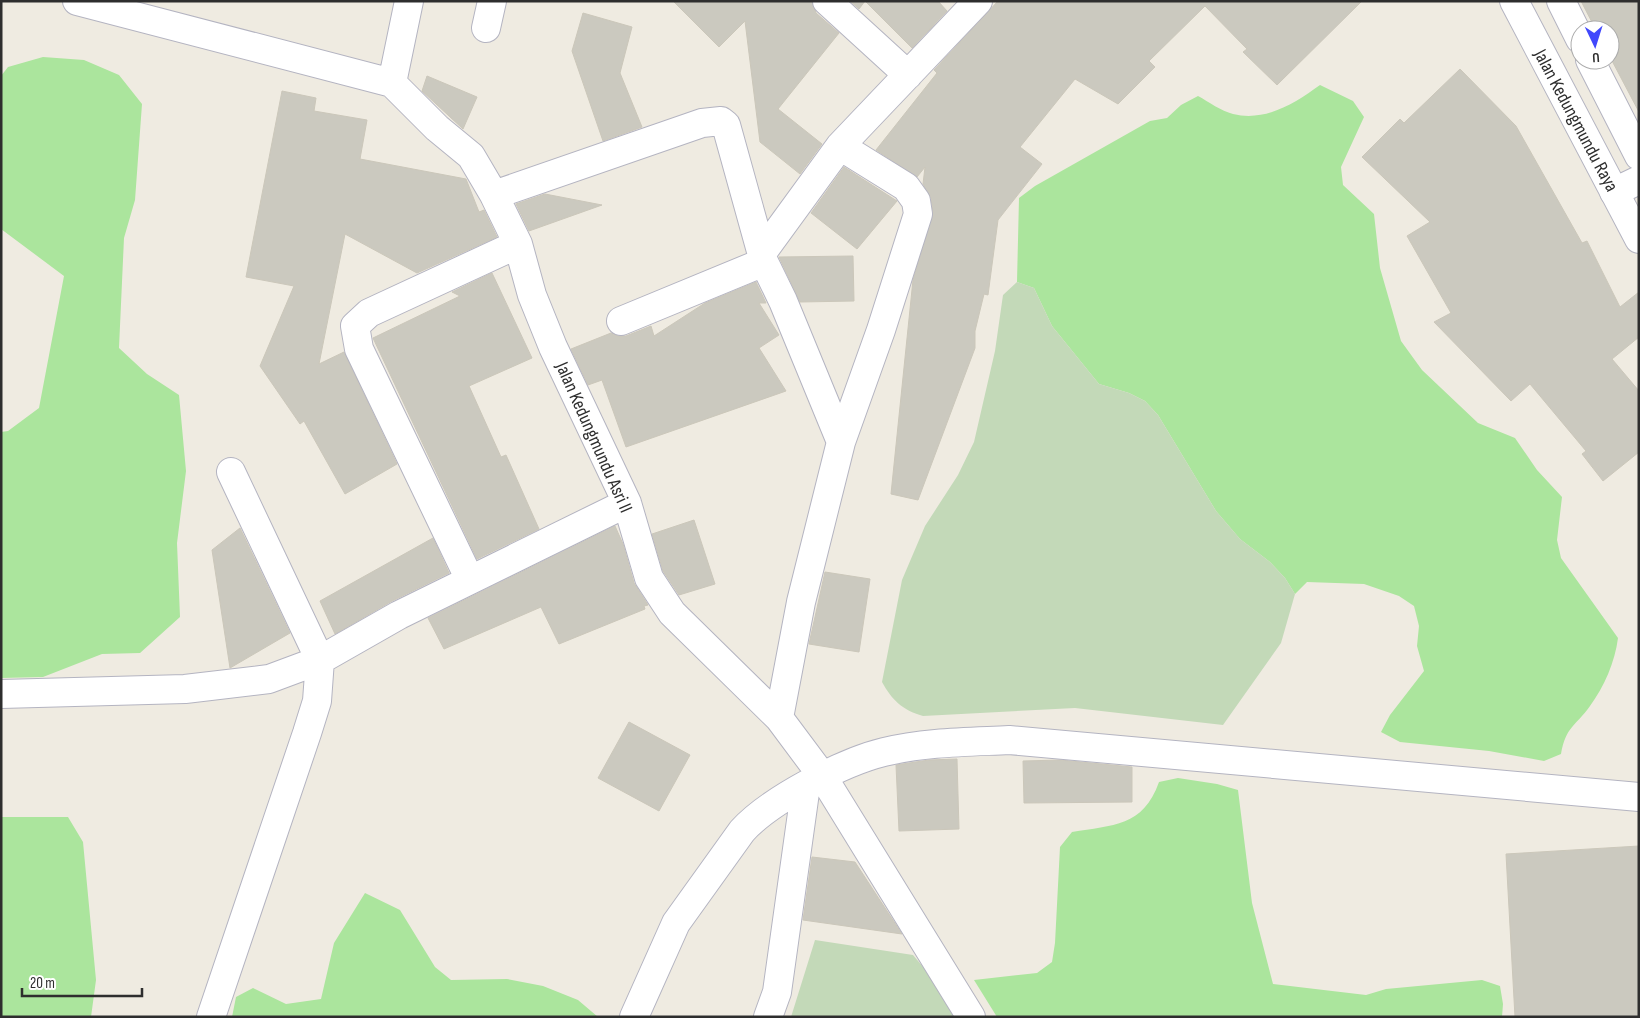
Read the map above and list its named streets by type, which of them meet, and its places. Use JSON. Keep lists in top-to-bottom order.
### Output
{
  "streets": {
    "street": ["Jalan Kedungmundu Raya", "Jalan Kedungmundu Asri II"]
  },
  "scale_bar": "20 m",
  "north": "bottom"
}
